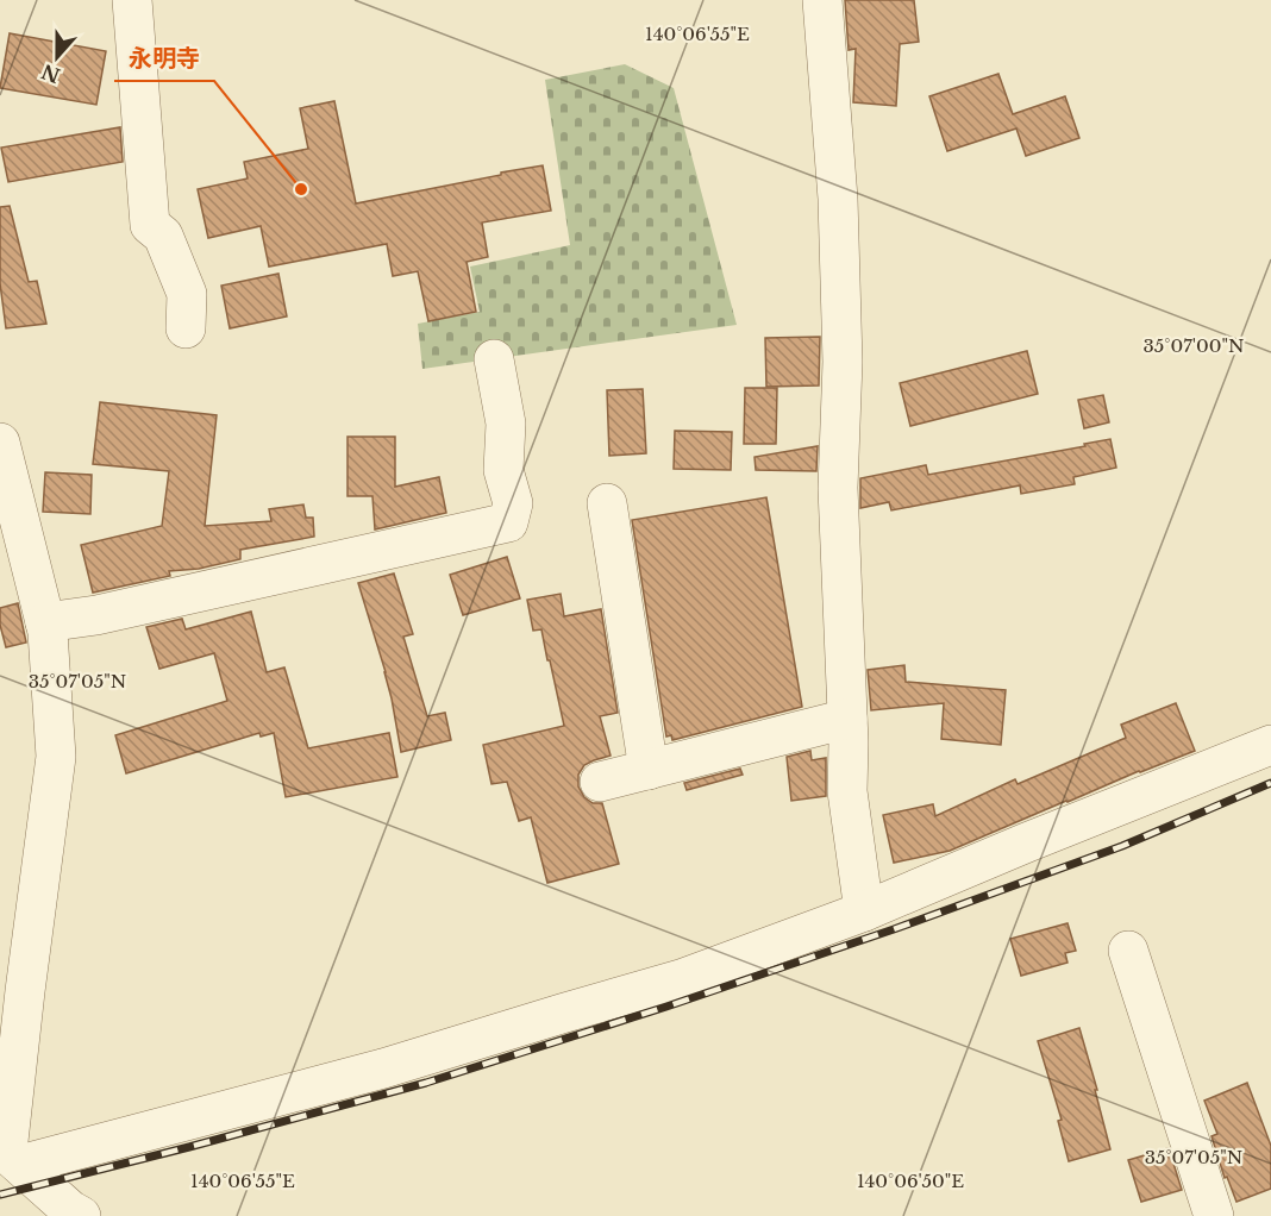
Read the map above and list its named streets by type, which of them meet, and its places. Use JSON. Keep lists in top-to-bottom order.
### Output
{
  "places": ["永明寺"],
  "north": "bottom",
  "coordinates": [
    "140°06'55\"E",
    "35°07'00\"N",
    "35°07'05\"N",
    "140°06'50\"E"
  ]
}
